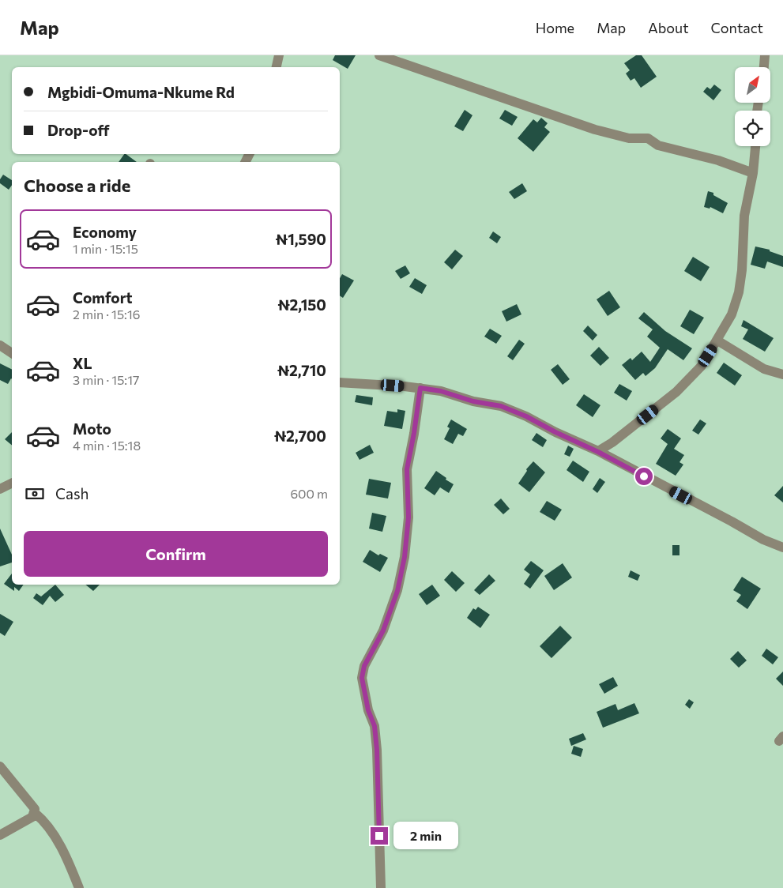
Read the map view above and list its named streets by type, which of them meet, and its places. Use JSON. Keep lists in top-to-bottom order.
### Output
{
  "north": "top right",
  "page": {
    "header": "Map",
    "nav": [
      "Home",
      "Map",
      "About",
      "Contact"
    ],
    "banner": ["Mgbidi-Omuma-Nkume Rd", "Drop-off"],
    "heading": "Choose a ride",
    "list": [
      {
        "name": "Economy",
        "note": "1 min · 15:15",
        "value": "₦1,590"
      },
      {
        "name": "Comfort",
        "note": "2 min · 15:16",
        "value": "₦2,150"
      },
      {
        "name": "XL",
        "note": "3 min · 15:17",
        "value": "₦2,710"
      },
      {
        "name": "Moto",
        "note": "4 min · 15:18",
        "value": "₦2,700"
      }
    ],
    "pay": ["Cash", "600 m"],
    "buttons": "Confirm",
    "bubble": "2 min"
  }
}
